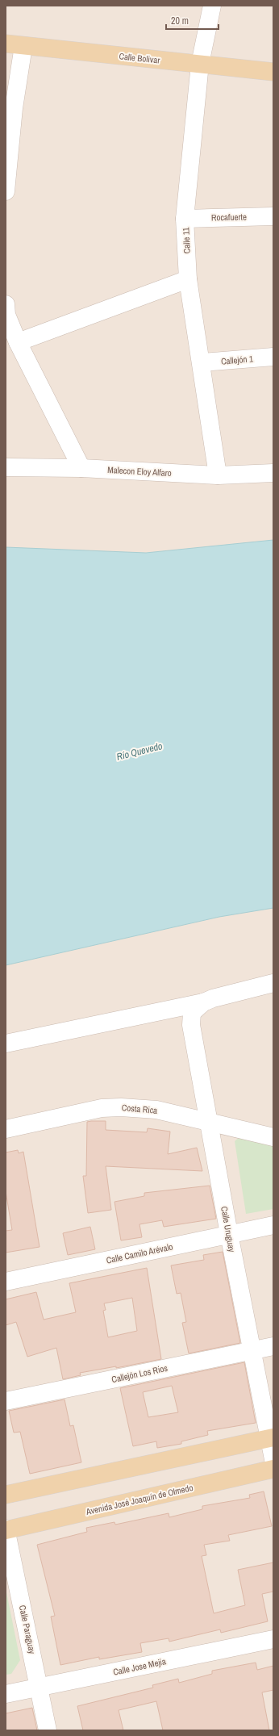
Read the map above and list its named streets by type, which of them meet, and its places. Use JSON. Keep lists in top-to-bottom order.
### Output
{
  "streets": {
    "main road": ["Calle Bolivar", "Avenida José Joaquín de Olmedo"],
    "street": [
      "Rocafuerte",
      "Calle 11",
      "Callejón 1",
      "Malecon Eloy Alfaro",
      "Costa Rica",
      "Calle Uruguay",
      "Calle Camilo Arévalo",
      "Callejón Los Rios",
      "Calle Paraguay",
      "Calle Jose Mejia"
    ]
  },
  "crossings": [
    ["Calle Bolivar", "Calle 11"],
    ["Rocafuerte", "Calle 11"],
    ["Calle 11", "Callejón 1"],
    ["Calle 11", "Malecon Eloy Alfaro"],
    ["Costa Rica", "Calle Uruguay"],
    ["Calle Uruguay", "Calle Camilo Arévalo"],
    ["Calle Uruguay", "Callejón Los Rios"],
    ["Avenida José Joaquín de Olmedo", "Calle Paraguay"],
    ["Calle Paraguay", "Calle Jose Mejia"]
  ],
  "water": ["Río Quevedo"],
  "scale_bar": "20 m"
}
